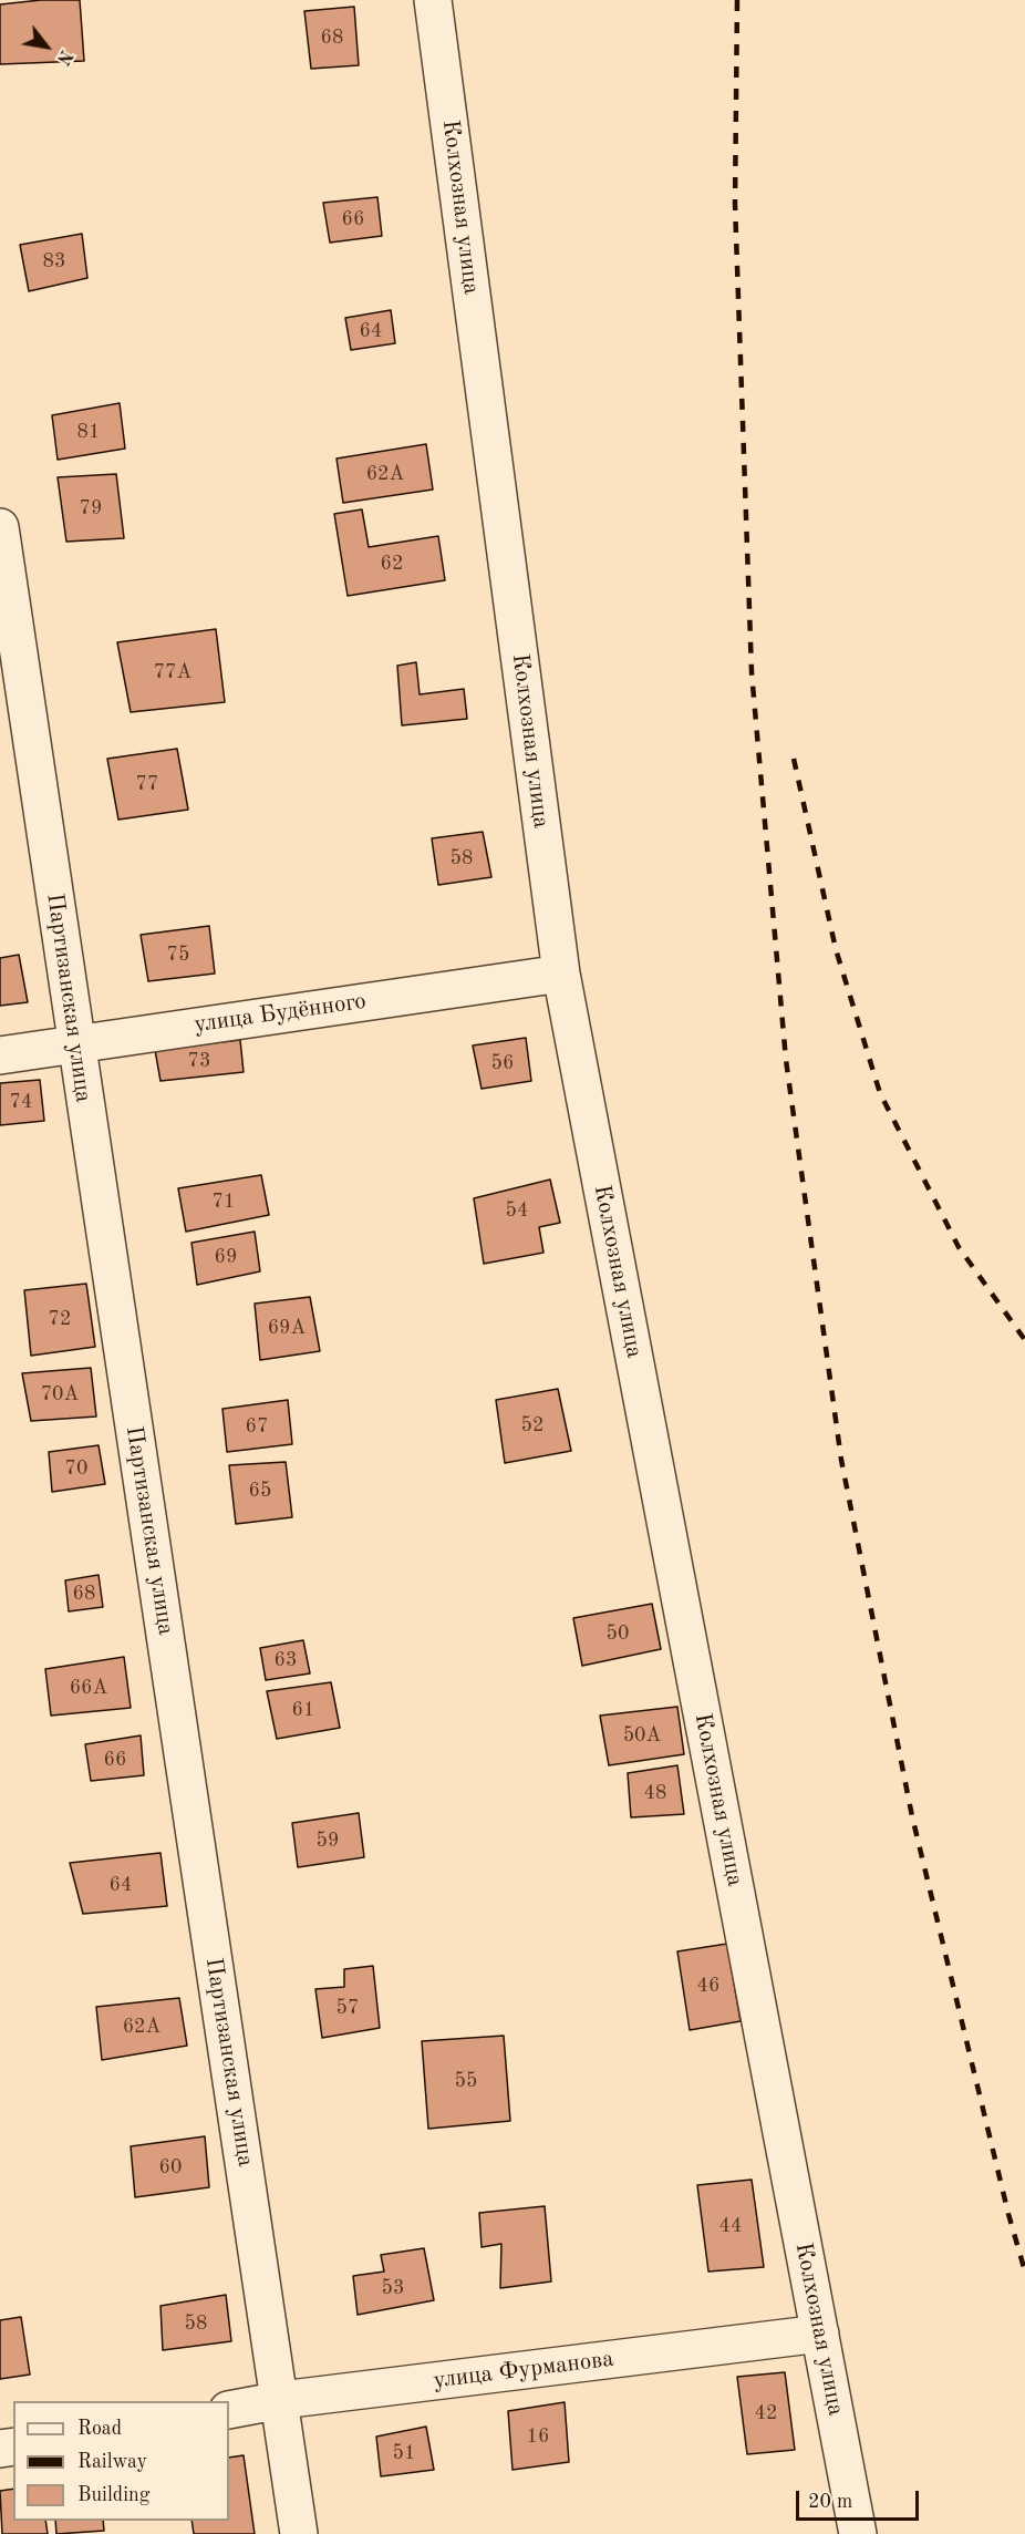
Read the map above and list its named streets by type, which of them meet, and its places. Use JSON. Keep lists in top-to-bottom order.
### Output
{
  "streets": {
    "street": [
      "Колхозная улица",
      "Партизанская улица",
      "улица Будённого",
      "улица Фурманова"
    ]
  },
  "crossings": [
    ["Колхозная улица", "улица Будённого"],
    ["Колхозная улица", "улица Фурманова"],
    ["Партизанская улица", "улица Будённого"],
    ["Партизанская улица", "улица Фурманова"]
  ],
  "house_numbers": [
    "68",
    "66",
    "83",
    "64",
    "81",
    "62А",
    "79",
    "62",
    "77А",
    "77",
    "58",
    "75",
    "73",
    "56",
    "74",
    "71",
    "54",
    "69",
    "72",
    "69А",
    "70А",
    "52",
    "67",
    "70",
    "65",
    "68",
    "50",
    "63",
    "66А",
    "61",
    "50А",
    "66",
    "48",
    "59",
    "64",
    "46",
    "57",
    "62А",
    "55",
    "60",
    "44",
    "53",
    "58",
    "42",
    "16",
    "51"
  ],
  "legend": ["Road", "Railway", "Building"],
  "scale_bar": "20 m",
  "north": "bottom right"
}
